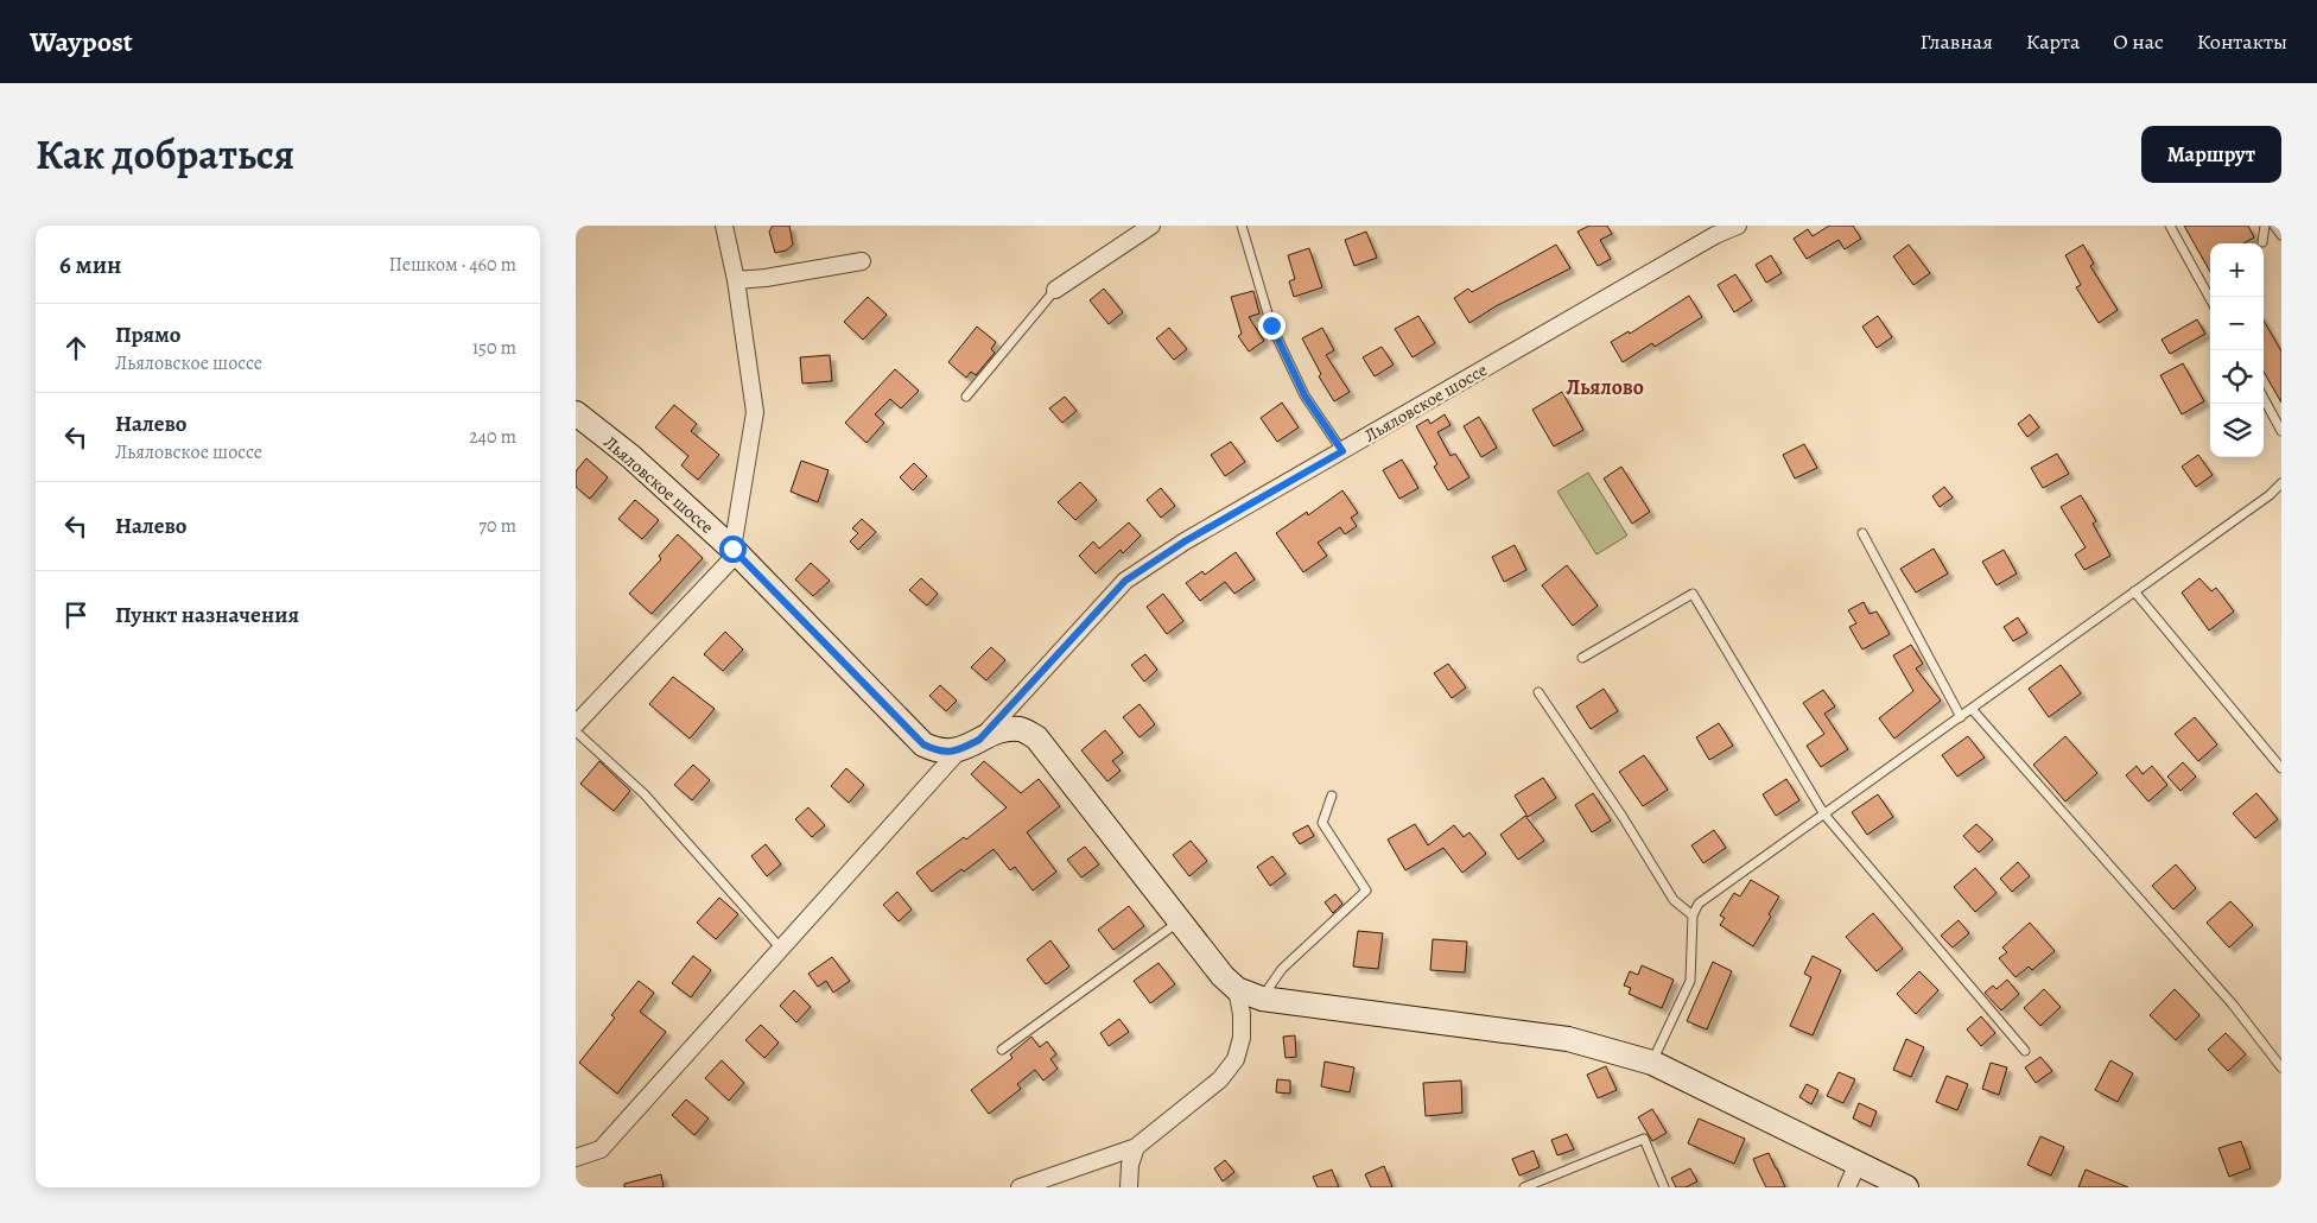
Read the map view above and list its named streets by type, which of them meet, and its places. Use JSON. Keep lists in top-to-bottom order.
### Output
{
  "streets": {
    "street": ["Льяловское шоссе"]
  },
  "districts": ["Льялово"],
  "page": {
    "header": "Waypost",
    "nav": [
      "Главная",
      "Карта",
      "О нас",
      "Контакты"
    ],
    "title": "Как добраться",
    "buttons": "Маршрут",
    "heading": ["6 мин", "Пешком · 460 m"],
    "map_buttons": ["+", "−"],
    "list": [
      ["Прямо", "Льяловское шоссе", "150 m"],
      ["Налево", "Льяловское шоссе", "240 m"],
      ["Налево", "70 m"],
      "Пункт назначения"
    ]
  }
}
